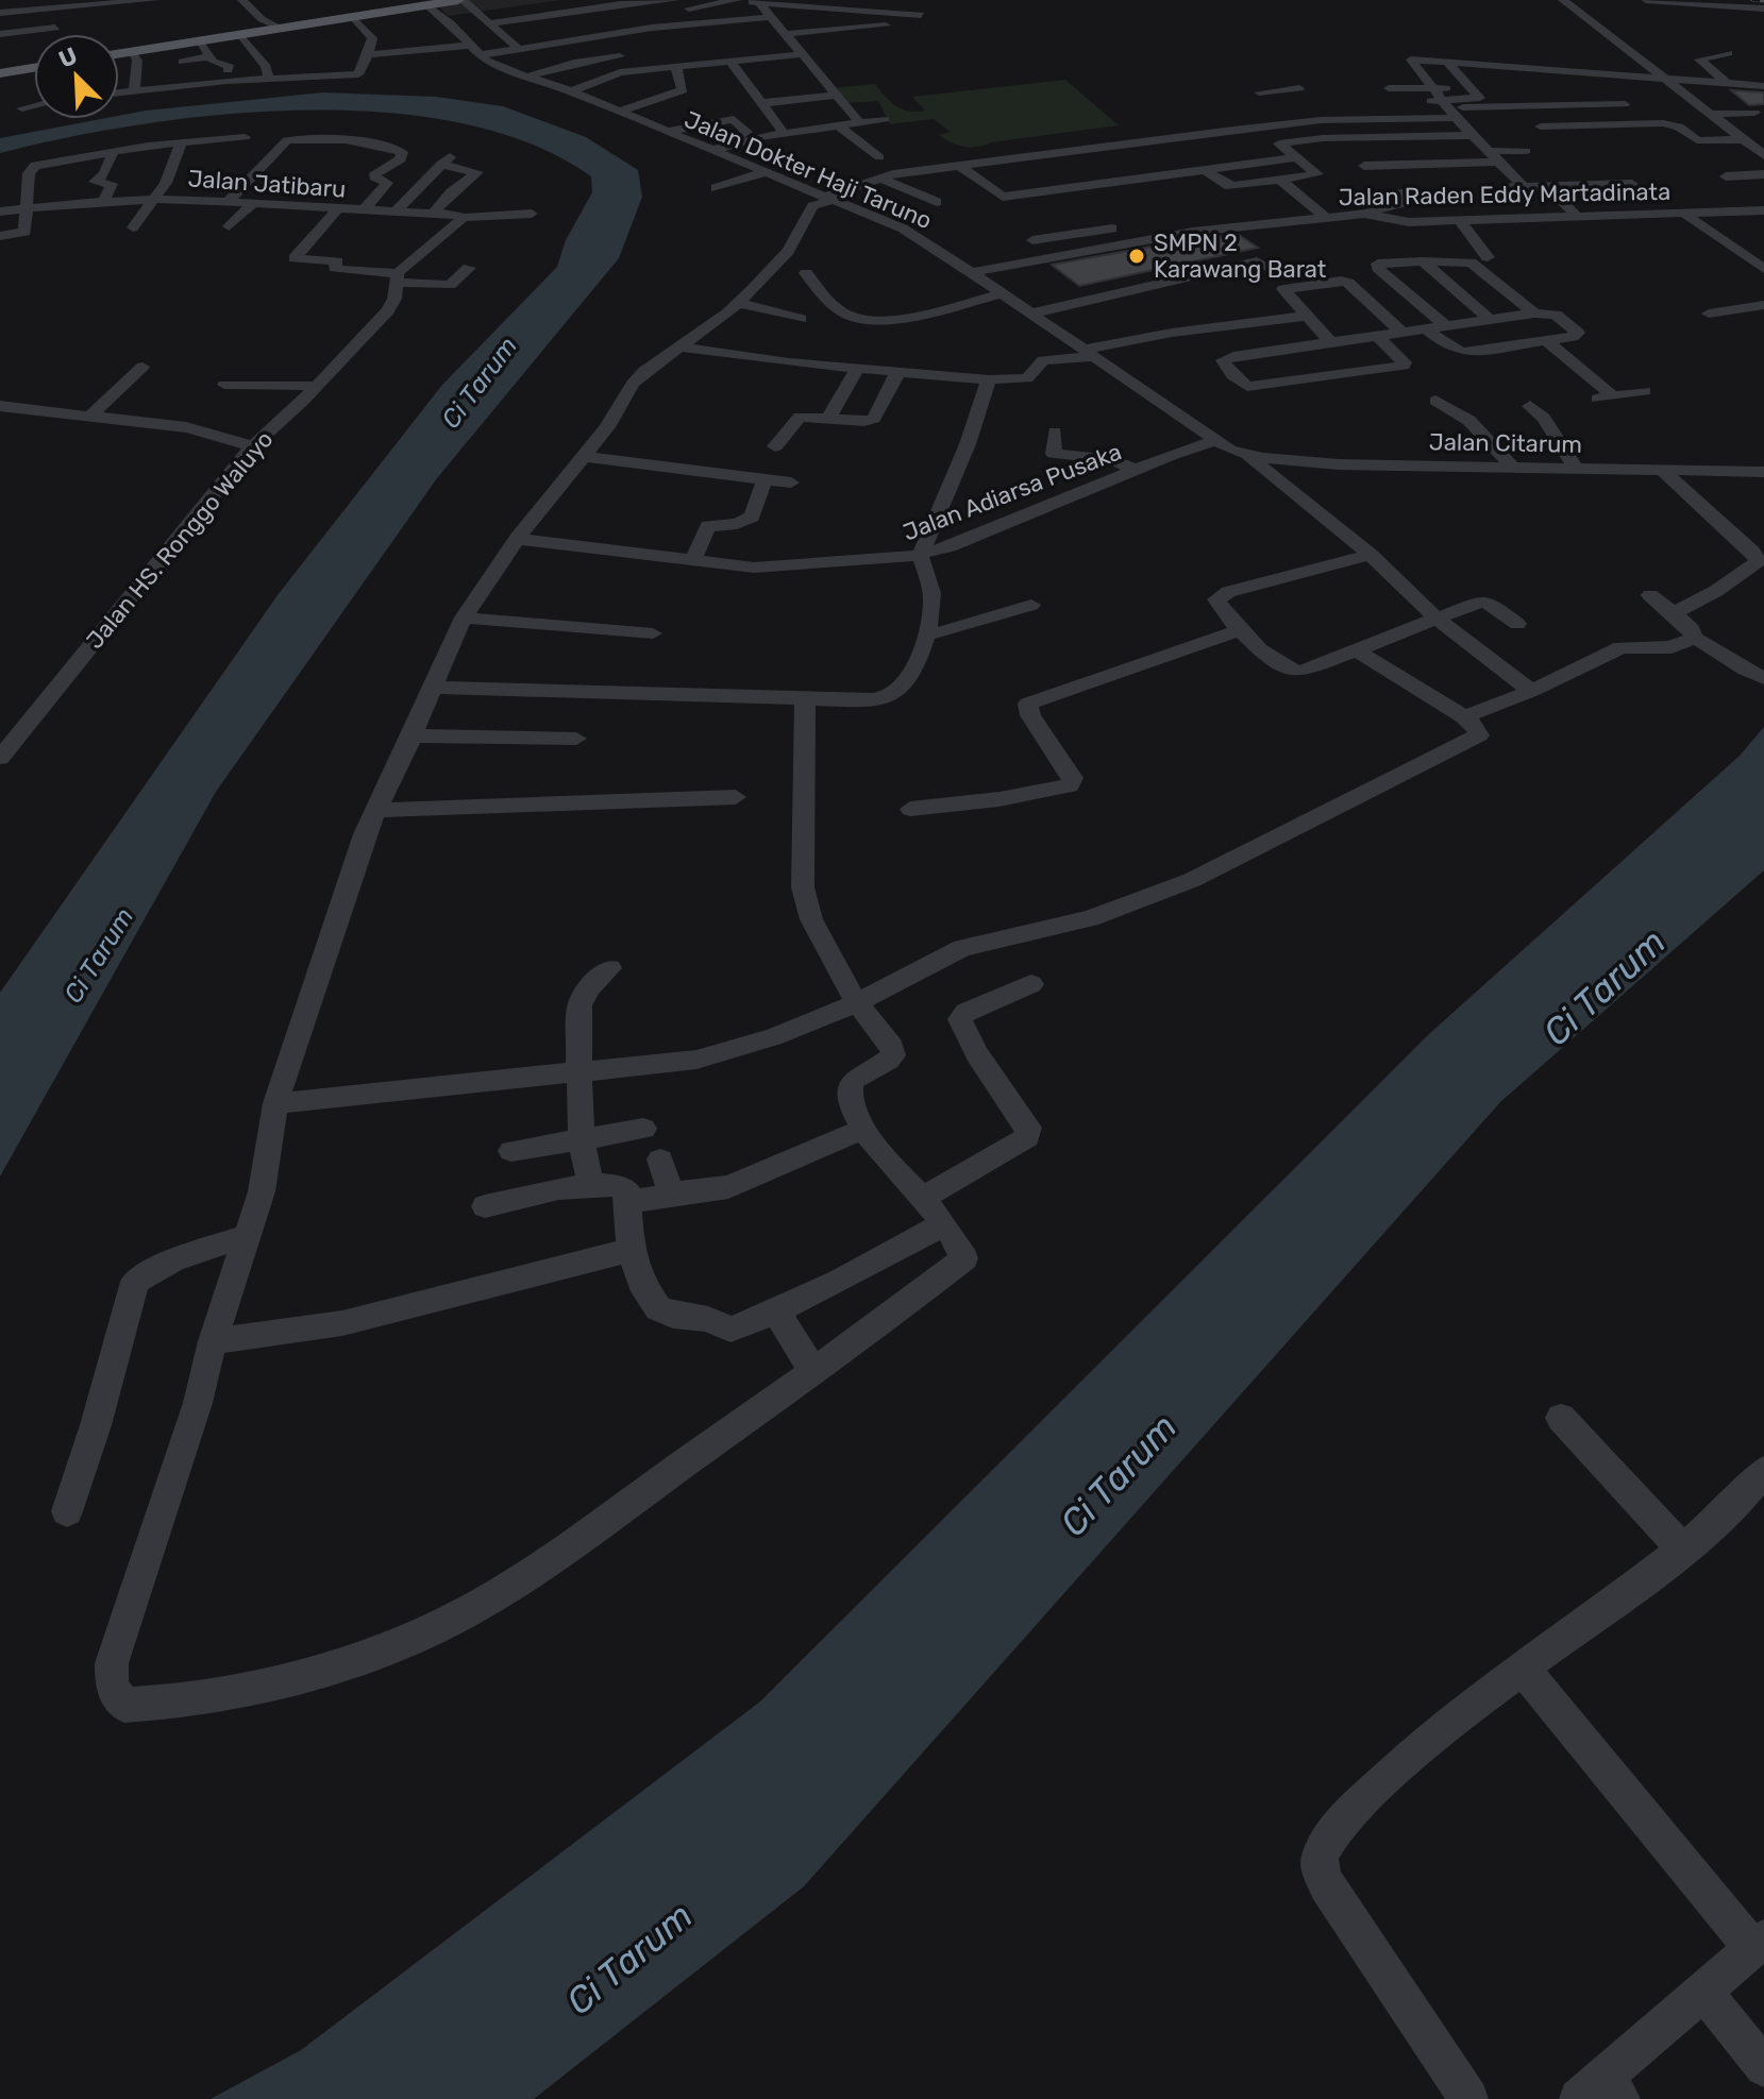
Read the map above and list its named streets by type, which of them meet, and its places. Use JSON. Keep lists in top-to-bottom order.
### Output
{
  "streets": {
    "street": [
      "Jalan Dokter Haji Taruno",
      "Jalan Jatibaru",
      "Jalan Raden Eddy Martadinata",
      "Jalan Citarum",
      "Jalan Adiarsa Pusaka",
      "Jalan HS. Ronggo Waluyo"
    ]
  },
  "crossings": [
    ["Jalan Dokter Haji Taruno", "Jalan Raden Eddy Martadinata"],
    ["Jalan Dokter Haji Taruno", "Jalan Citarum"],
    ["Jalan Dokter Haji Taruno", "Jalan Adiarsa Pusaka"],
    ["Jalan Jatibaru", "Jalan HS. Ronggo Waluyo"]
  ],
  "water": ["Ci Tarum"],
  "places": ["SMPN 2 Karawang Barat"],
  "north": "top left"
}
